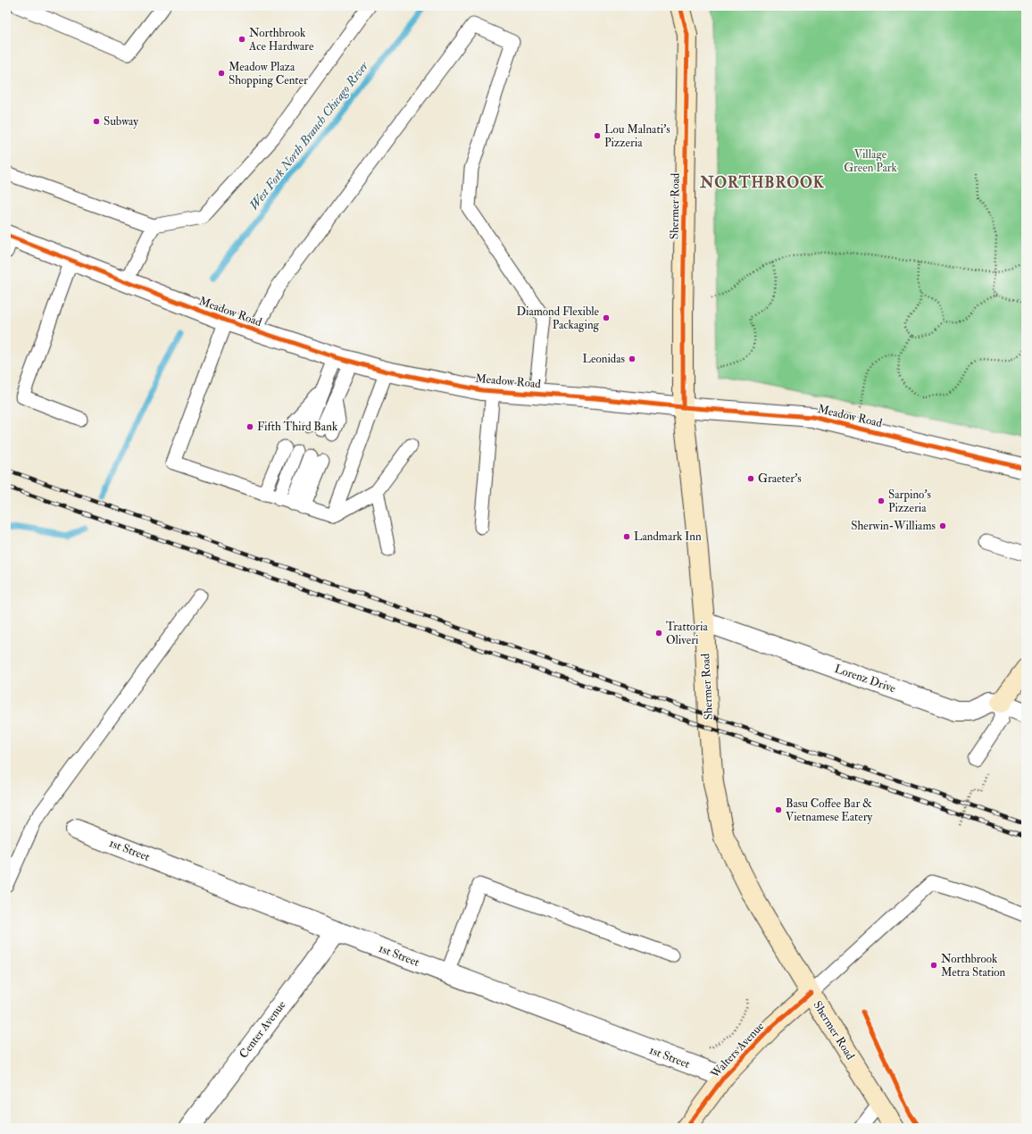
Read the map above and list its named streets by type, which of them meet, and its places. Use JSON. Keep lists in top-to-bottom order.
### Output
{
  "streets": {
    "main road": ["Shermer Road", "Walters Avenue"],
    "street": [
      "Meadow Road",
      "Lorenz Drive",
      "1st Street",
      "Center Avenue"
    ]
  },
  "crossings": [
    ["Shermer Road", "Meadow Road"],
    ["Shermer Road", "Lorenz Drive"],
    ["Shermer Road", "Walters Avenue"],
    ["1st Street", "Center Avenue"],
    ["1st Street", "Walters Avenue"]
  ],
  "districts": ["NORTHBROOK"],
  "water": ["West Fork North Branch Chicago River"],
  "parks": ["Village Green Park"],
  "places": [
    "Northbrook Ace Hardware",
    "Meadow Plaza Shopping Center",
    "Subway",
    "Lou Malnati's Pizzeria",
    "Diamond Flexible Packaging",
    "Leonidas",
    "Fifth Third Bank",
    "Graeter's",
    "Sarpino's Pizzeria",
    "Sherwin-Williams",
    "Landmark Inn",
    "Trattoria Oliveri",
    "Basu Coffee Bar & Vietnamese Eatery",
    "Northbrook Metra Station"
  ]
}
